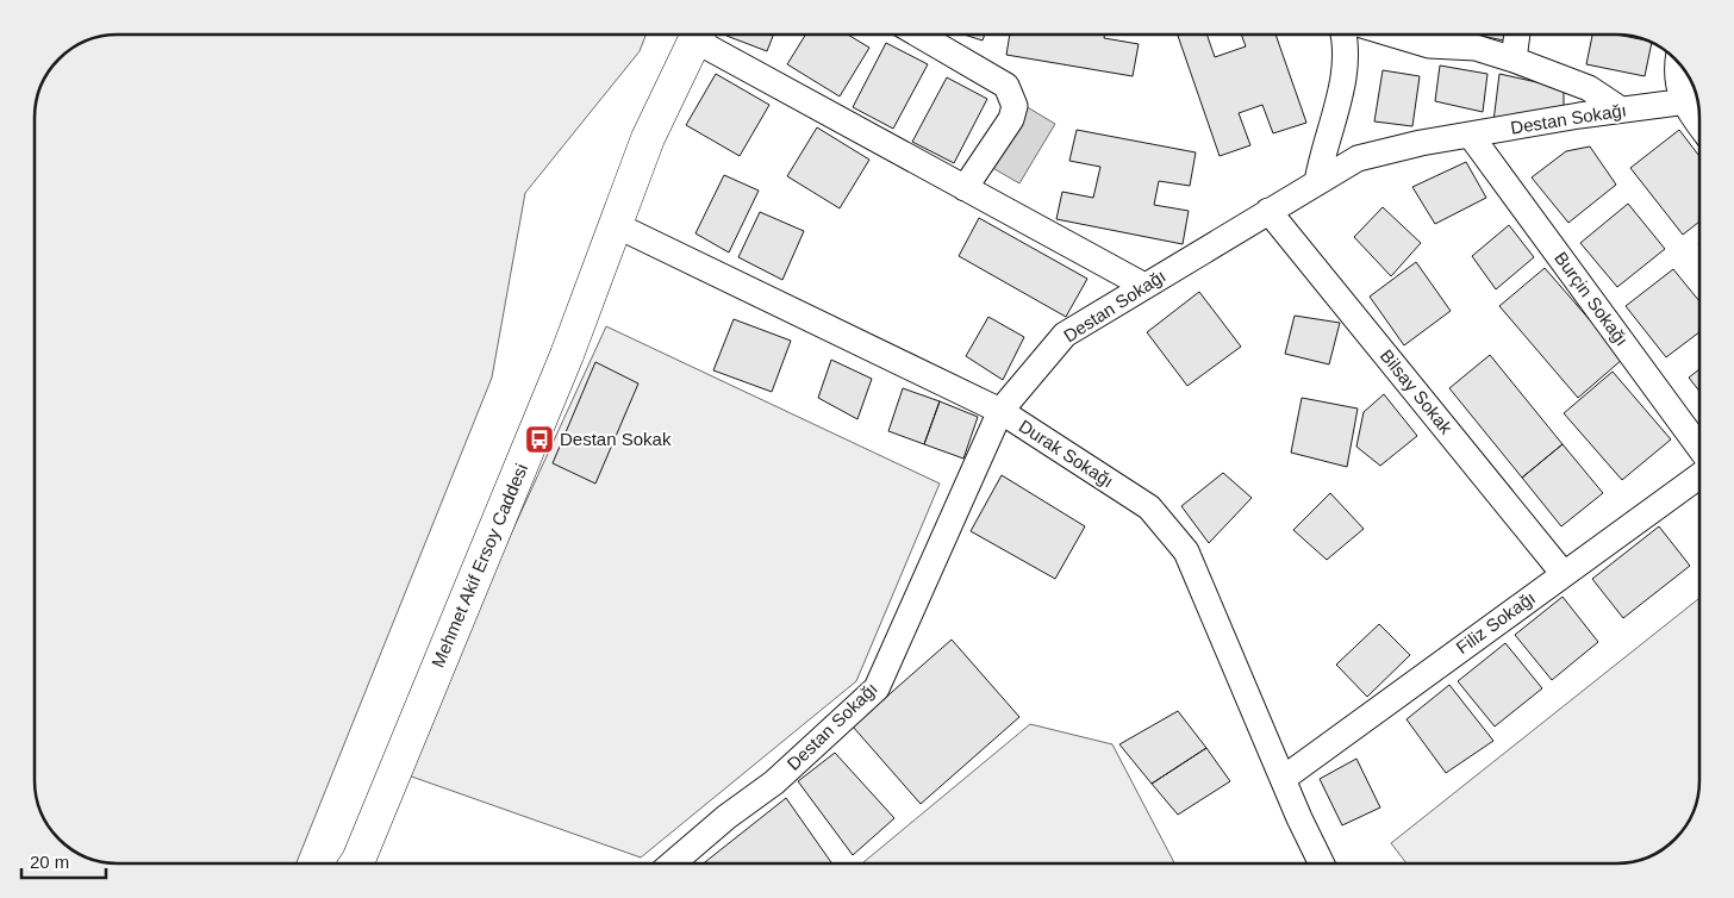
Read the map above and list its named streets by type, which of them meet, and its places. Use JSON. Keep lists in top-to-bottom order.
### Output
{
  "streets": {
    "street": [
      "Destan Sokağı",
      "Burçin Sokağı",
      "Bilsay Sokak",
      "Durak Sokağı",
      "Mehmet Akif Ersoy Caddesi",
      "Filiz Sokağı"
    ]
  },
  "crossings": [
    ["Destan Sokağı", "Burçin Sokağı"],
    ["Destan Sokağı", "Bilsay Sokak"],
    ["Destan Sokağı", "Durak Sokağı"],
    ["Bilsay Sokak", "Filiz Sokağı"],
    ["Durak Sokağı", "Mehmet Akif Ersoy Caddesi"],
    ["Durak Sokağı", "Filiz Sokağı"]
  ],
  "places": {
    "bus stop": ["Destan Sokak"]
  },
  "scale_bar": "20 m"
}
